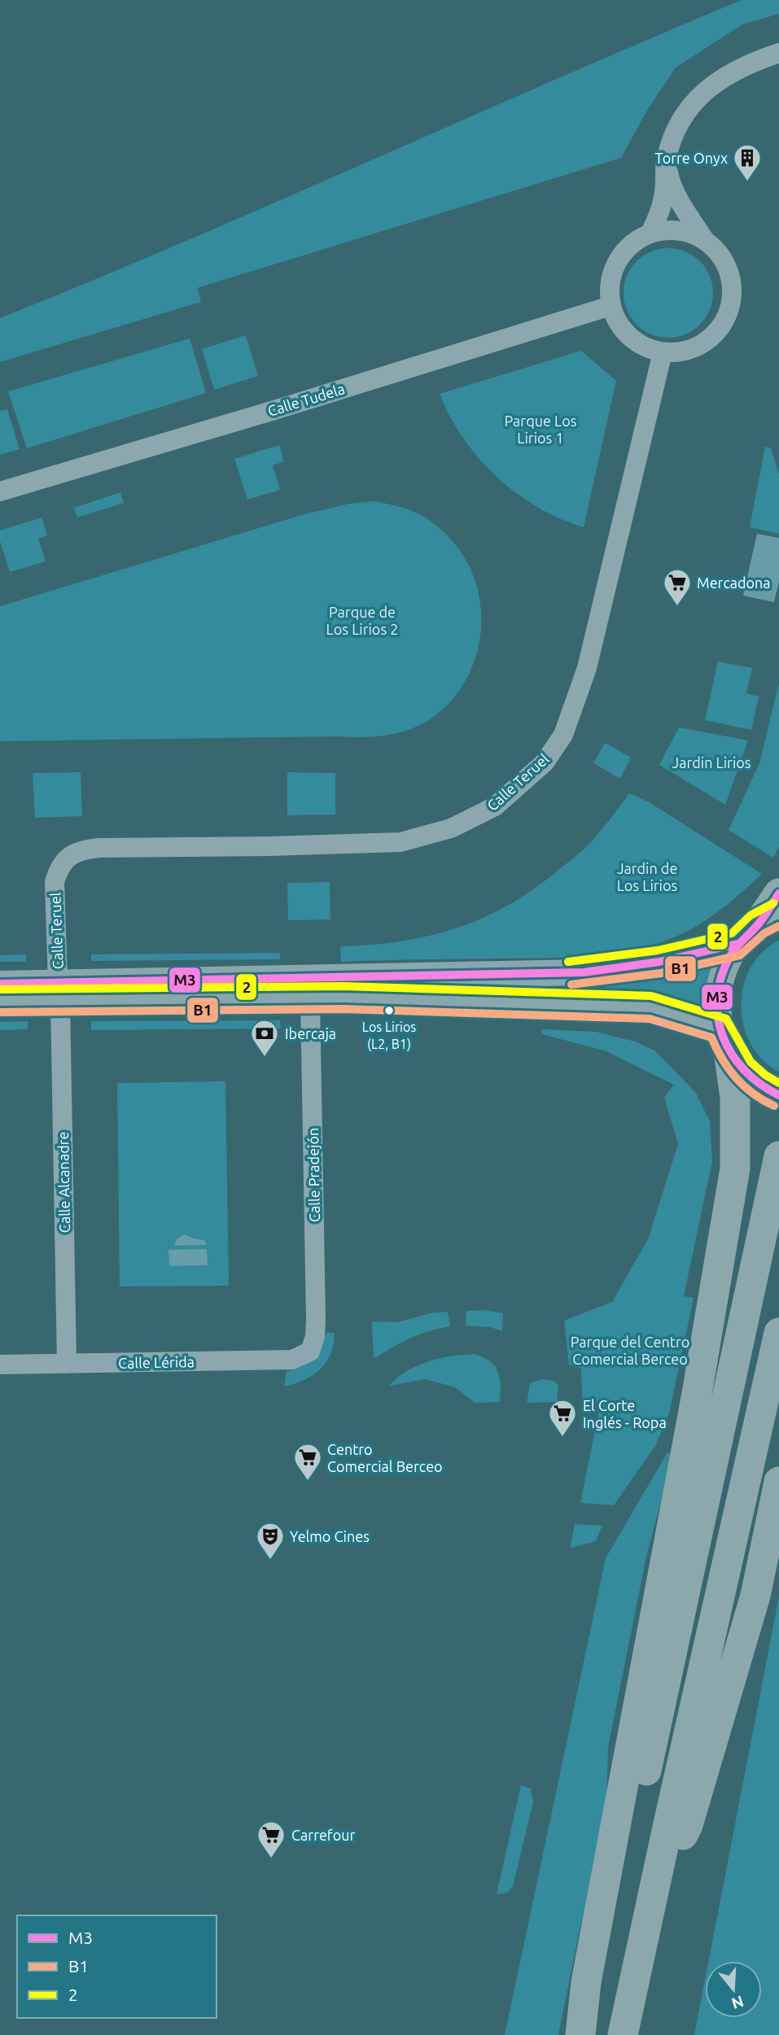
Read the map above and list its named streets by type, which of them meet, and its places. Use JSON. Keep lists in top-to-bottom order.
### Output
{
  "streets": {
    "street": [
      "Calle Tudela",
      "Calle Teruel",
      "Calle Pradejón",
      "Calle Alcanadre",
      "Calle Lérida"
    ]
  },
  "crossings": [
    ["Calle Tudela", "Calle Teruel"],
    ["Calle Teruel", "Calle Alcanadre"],
    ["Calle Pradejón", "Calle Lérida"],
    ["Calle Alcanadre", "Calle Lérida"]
  ],
  "parks": [
    "Parque Los Lirios 1",
    "Parque de Los Lirios 2",
    "Jardin Lirios",
    "Jardin de Los Lirios",
    "Parque del Centro Comercial Berceo"
  ],
  "places": {
    "building": ["Torre Onyx"],
    "supermarket": [
      "Mercadona",
      "El Corte Inglés - Ropa",
      "Centro Comercial Berceo",
      "Carrefour"
    ],
    "other": ["Los Lirios (L2, B1)"],
    "bank": ["Ibercaja"],
    "theatre": ["Yelmo Cines"]
  },
  "lines": ["transit line M3", "transit line 2", "transit line B1"],
  "legend": ["M3", "B1", "2"],
  "north": "bottom"
}
